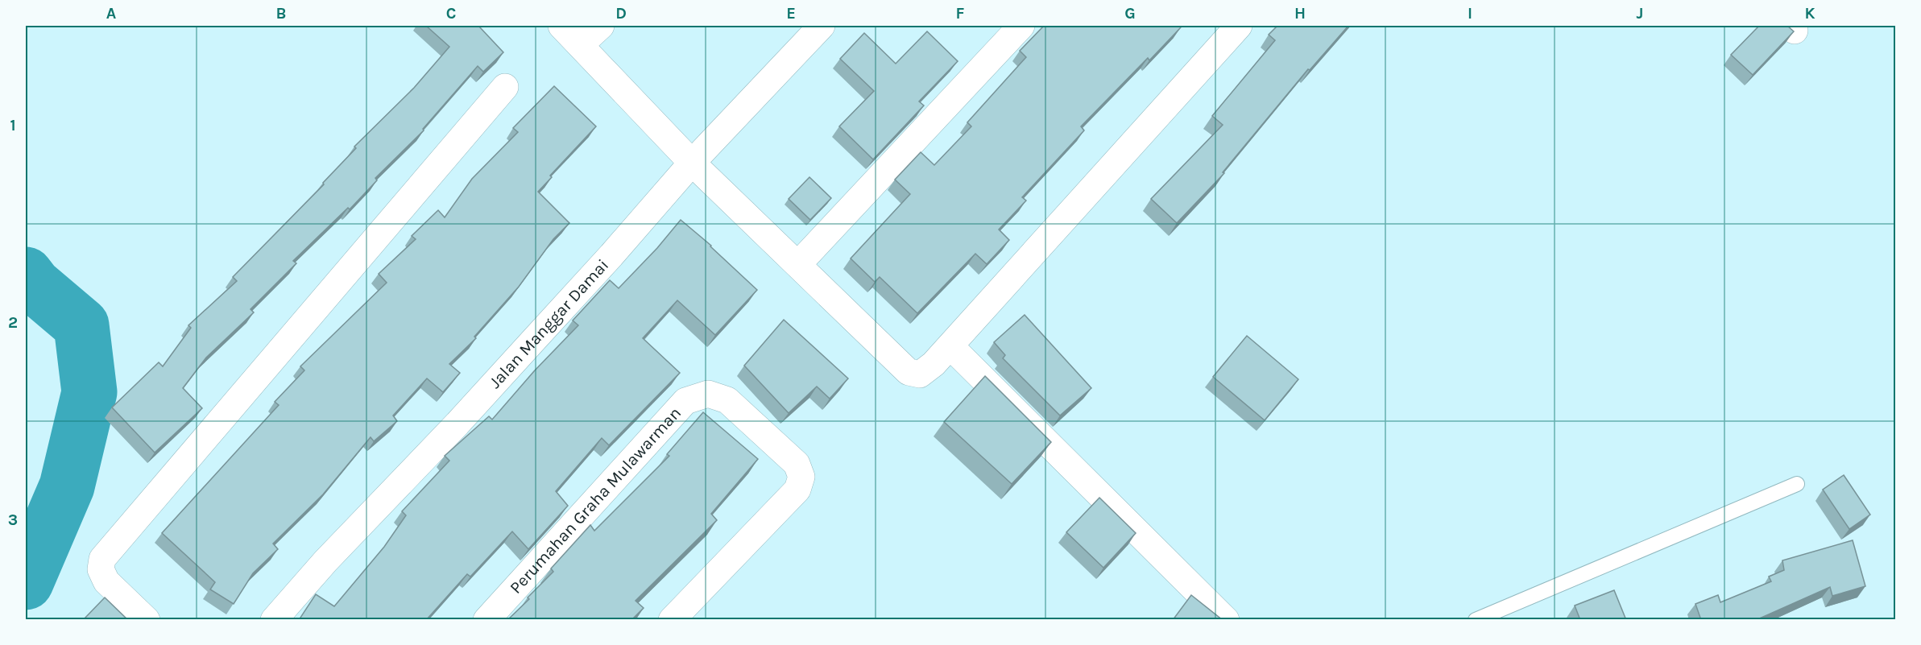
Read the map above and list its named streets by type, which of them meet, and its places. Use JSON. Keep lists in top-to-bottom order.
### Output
{
  "streets": {
    "street": ["Jalan Manggar Damai", "Perumahan Graha Mulawarman"]
  },
  "grid": {
    "columns": [
      "A",
      "B",
      "C",
      "D",
      "E",
      "F",
      "G",
      "H",
      "I",
      "J",
      "K"
    ],
    "rows": ["1", "2", "3"]
  }
}
